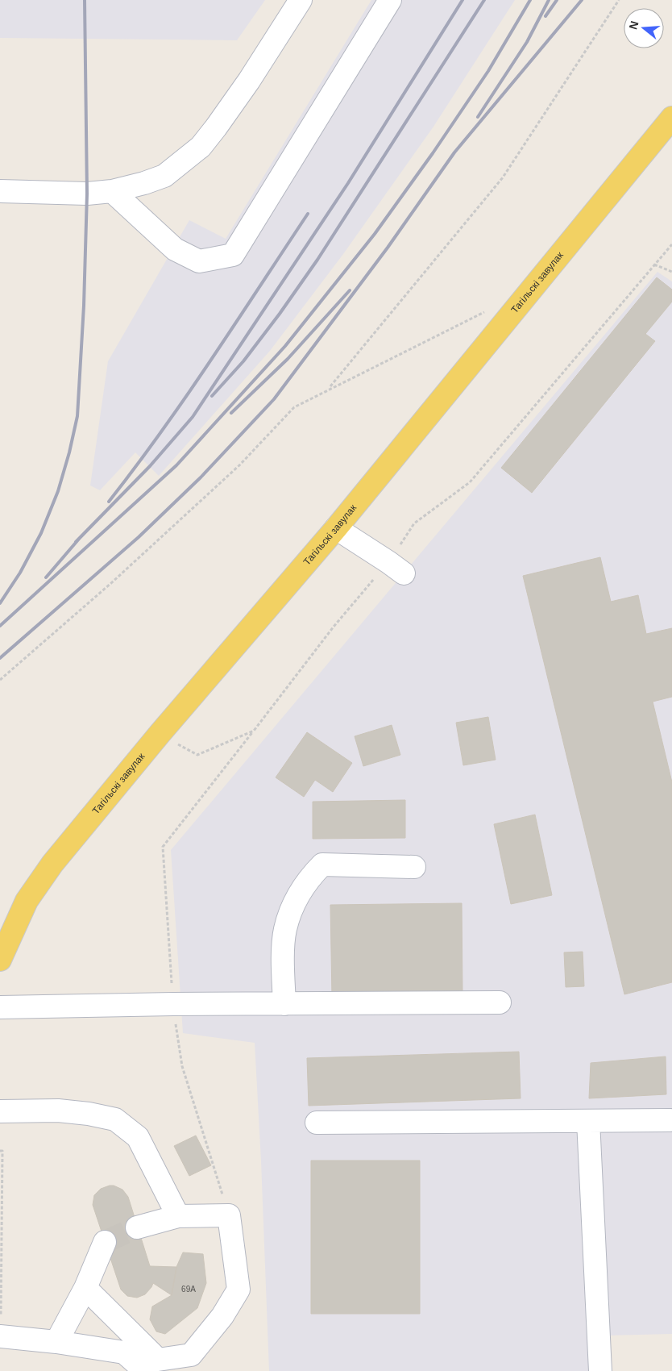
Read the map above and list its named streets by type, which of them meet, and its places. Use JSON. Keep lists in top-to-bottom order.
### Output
{
  "streets": {
    "main road": ["Тагільскі завулак"]
  },
  "house_numbers": ["69А"],
  "north": "left"
}
